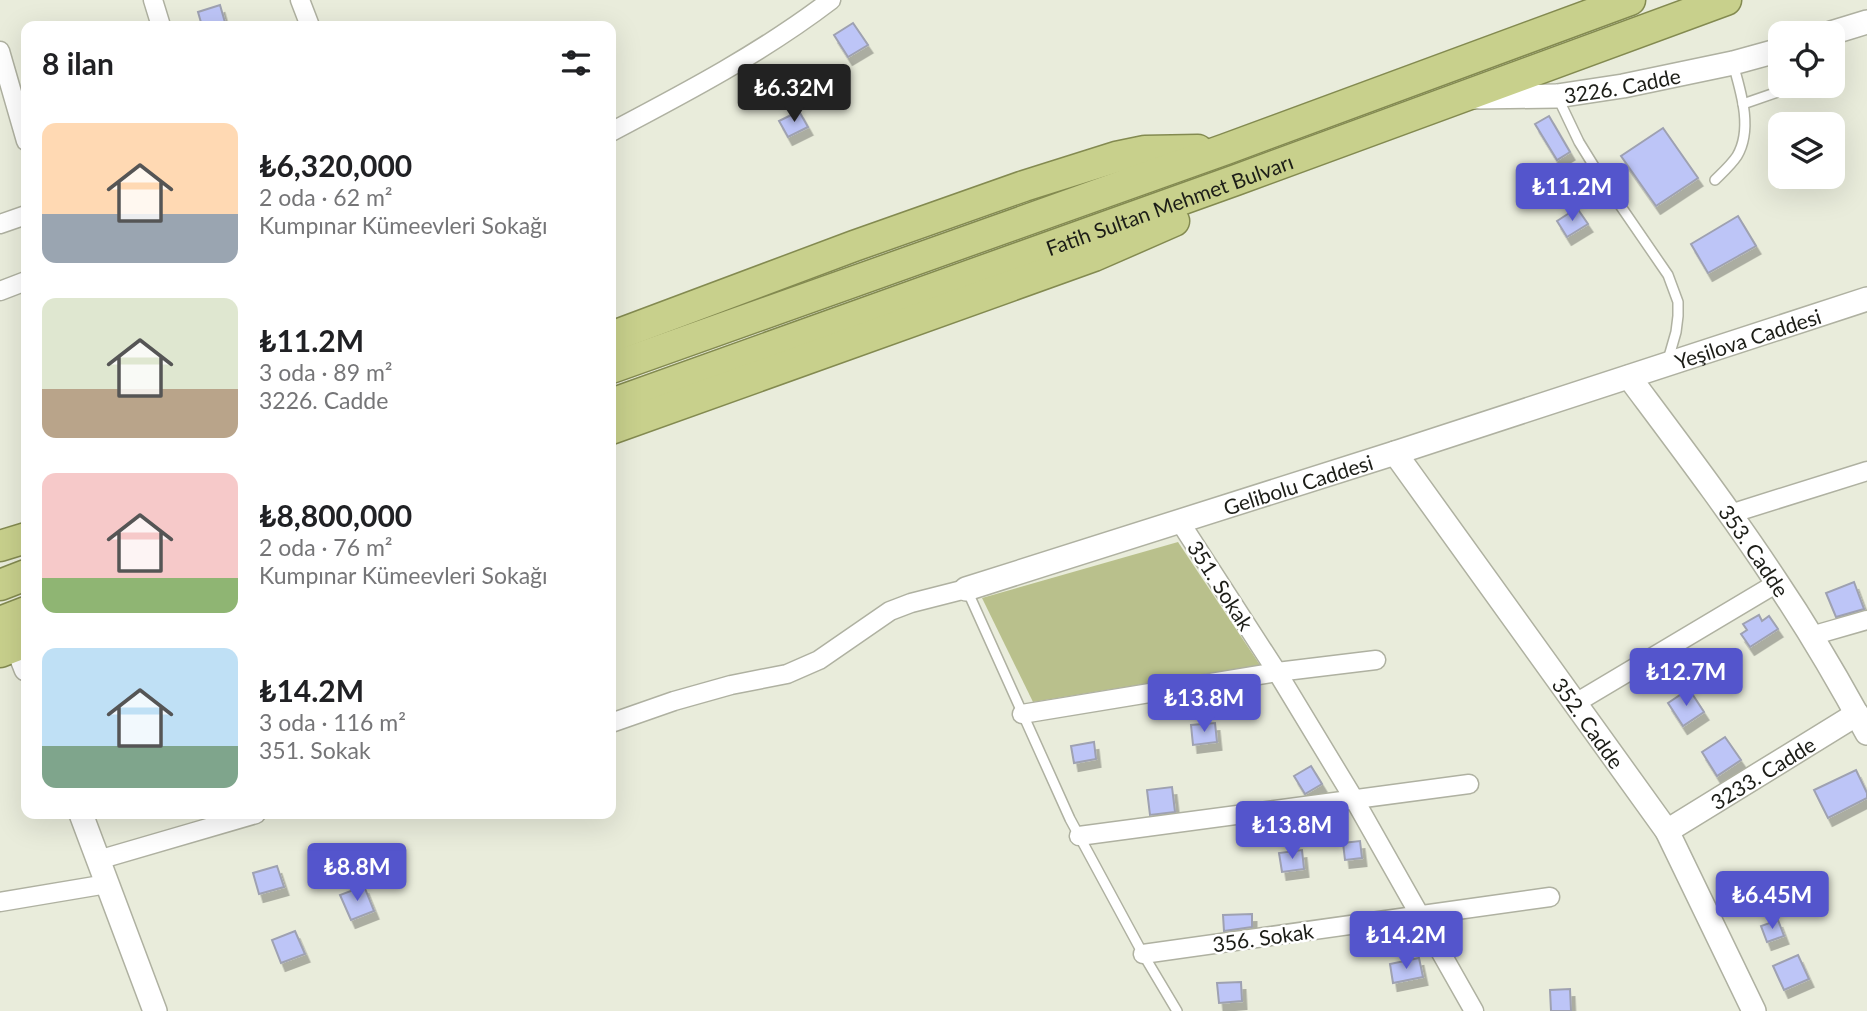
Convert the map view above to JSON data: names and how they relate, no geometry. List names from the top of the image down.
{
  "streets": {
    "highway": ["Fatih Sultan Mehmet Bulvarı"],
    "street": [
      "3226. Cadde",
      "Yeşilova Caddesi",
      "Gelibolu Caddesi",
      "353. Cadde",
      "351. Sokak",
      "352. Cadde",
      "3233. Cadde",
      "356. Sokak"
    ]
  },
  "crossings": [
    ["3226. Cadde", "Fatih Sultan Mehmet Bulvarı"],
    ["Yeşilova Caddesi", "Gelibolu Caddesi"],
    ["Yeşilova Caddesi", "353. Cadde"],
    ["Gelibolu Caddesi", "353. Cadde"],
    ["Gelibolu Caddesi", "351. Sokak"],
    ["Gelibolu Caddesi", "352. Cadde"],
    ["353. Cadde", "3233. Cadde"],
    ["351. Sokak", "356. Sokak"],
    ["352. Cadde", "3233. Cadde"]
  ],
  "page": {
    "heading": "8 ilan",
    "price": [
      "₺6.32M",
      "₺11.2M",
      "₺12.7M",
      "₺13.8M",
      "₺13.8M",
      "₺8.8M",
      "₺6.45M",
      "₺14.2M"
    ],
    "list": [
      {
        "name": "₺6,320,000",
        "note": "2 oda · 62 m² · Kumpınar Kümeevleri Sokağı"
      },
      {
        "name": "₺11.2M",
        "note": "3 oda · 89 m² · 3226. Cadde"
      },
      {
        "name": "₺8,800,000",
        "note": "2 oda · 76 m² · Kumpınar Kümeevleri Sokağı"
      },
      {
        "name": "₺14.2M",
        "note": "3 oda · 116 m² · 351. Sokak"
      }
    ]
  }
}
